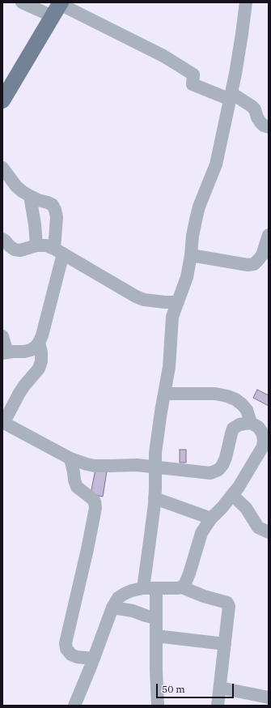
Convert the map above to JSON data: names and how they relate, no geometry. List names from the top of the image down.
{
  "scale_bar": "50 m"
}
